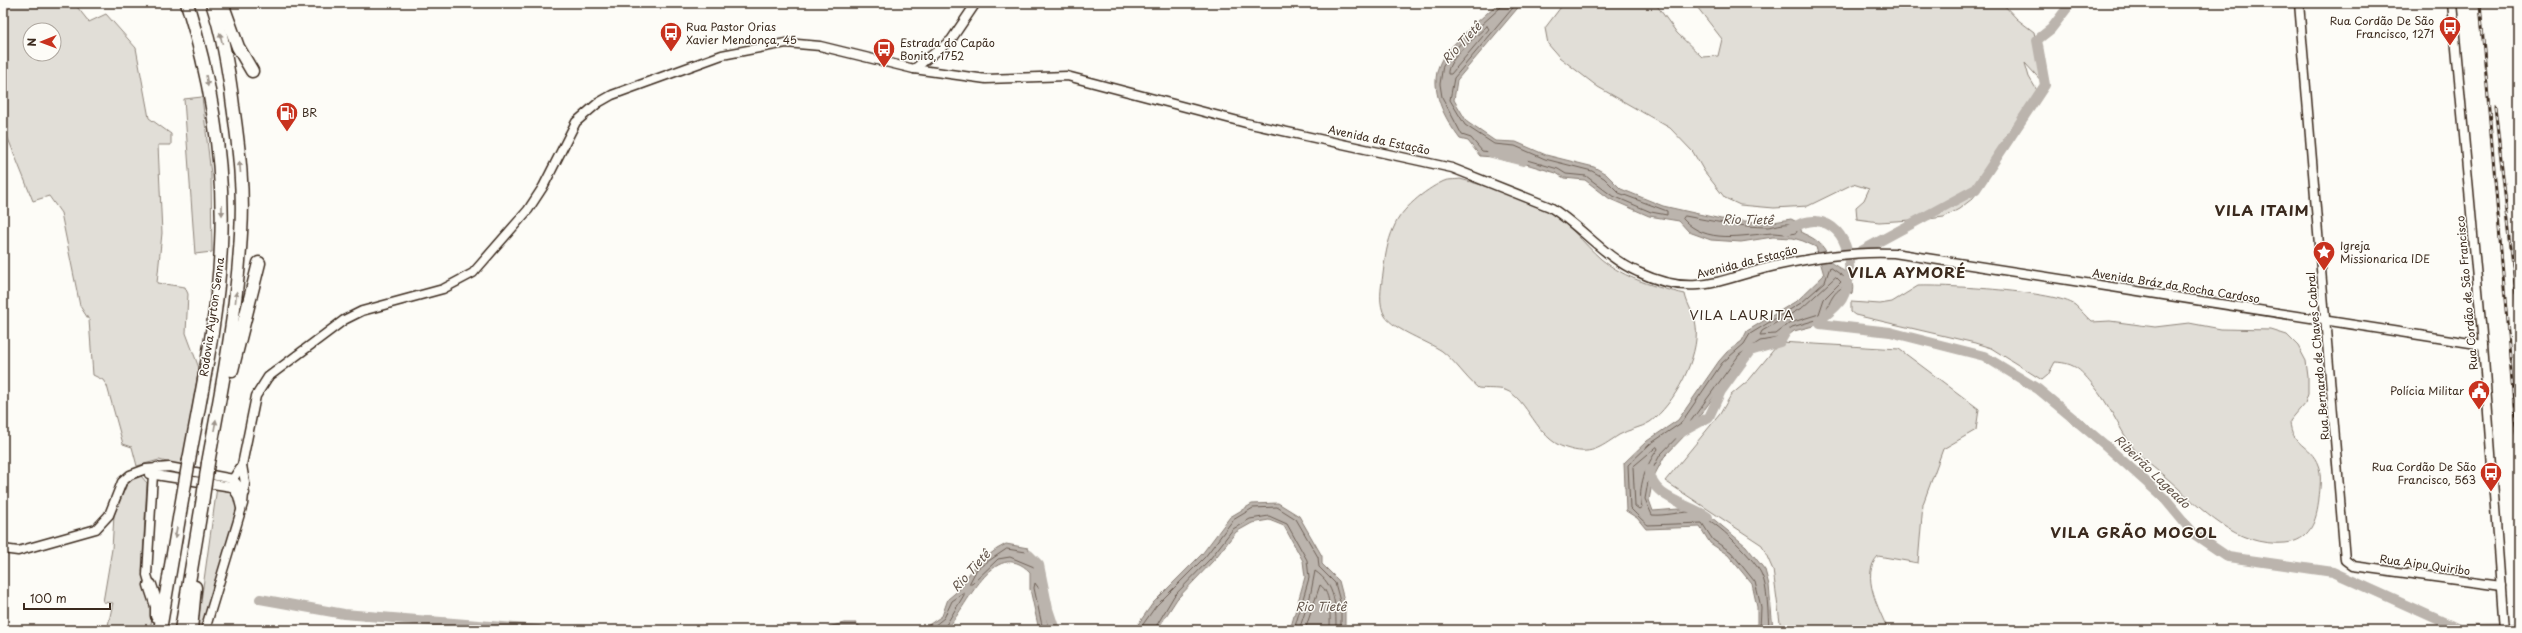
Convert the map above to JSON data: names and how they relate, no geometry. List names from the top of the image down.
{
  "streets": {
    "highway": ["Rodovia Ayrton Senna"],
    "street": [
      "Avenida da Estação",
      "Avenida Bráz da Rocha Cardoso",
      "Rua Cordão de São Francisco",
      "Rua Bernardo de Chaves Cabral",
      "Rua Aipu Quiribo"
    ]
  },
  "crossings": [
    ["Avenida da Estação", "Avenida Bráz da Rocha Cardoso"],
    ["Avenida Bráz da Rocha Cardoso", "Rua Cordão de São Francisco"],
    ["Avenida Bráz da Rocha Cardoso", "Rua Bernardo de Chaves Cabral"],
    ["Rua Cordão de São Francisco", "Rua Aipu Quiribo"],
    ["Rua Bernardo de Chaves Cabral", "Rua Aipu Quiribo"]
  ],
  "districts": [
    "VILA ITAIM",
    "VILA AYMORÉ",
    "VILA LAURITA",
    "VILA GRÃO MOGOL"
  ],
  "water": ["Rio Tietê", "Ribeirão Lageado"],
  "places": {
    "bus stop": [
      "Rua Cordão De São Francisco, 1271",
      "Rua Pastor Orias Xavier Mendonça, 45",
      "Estrada do Capão Bonito, 1752",
      "Rua Cordão De São Francisco, 563"
    ],
    "fuel station": ["BR"],
    "place": ["Igreja Missionarica IDE"],
    "public building": ["Polícia Militar"]
  },
  "scale_bar": "100 m",
  "north": "left"
}
